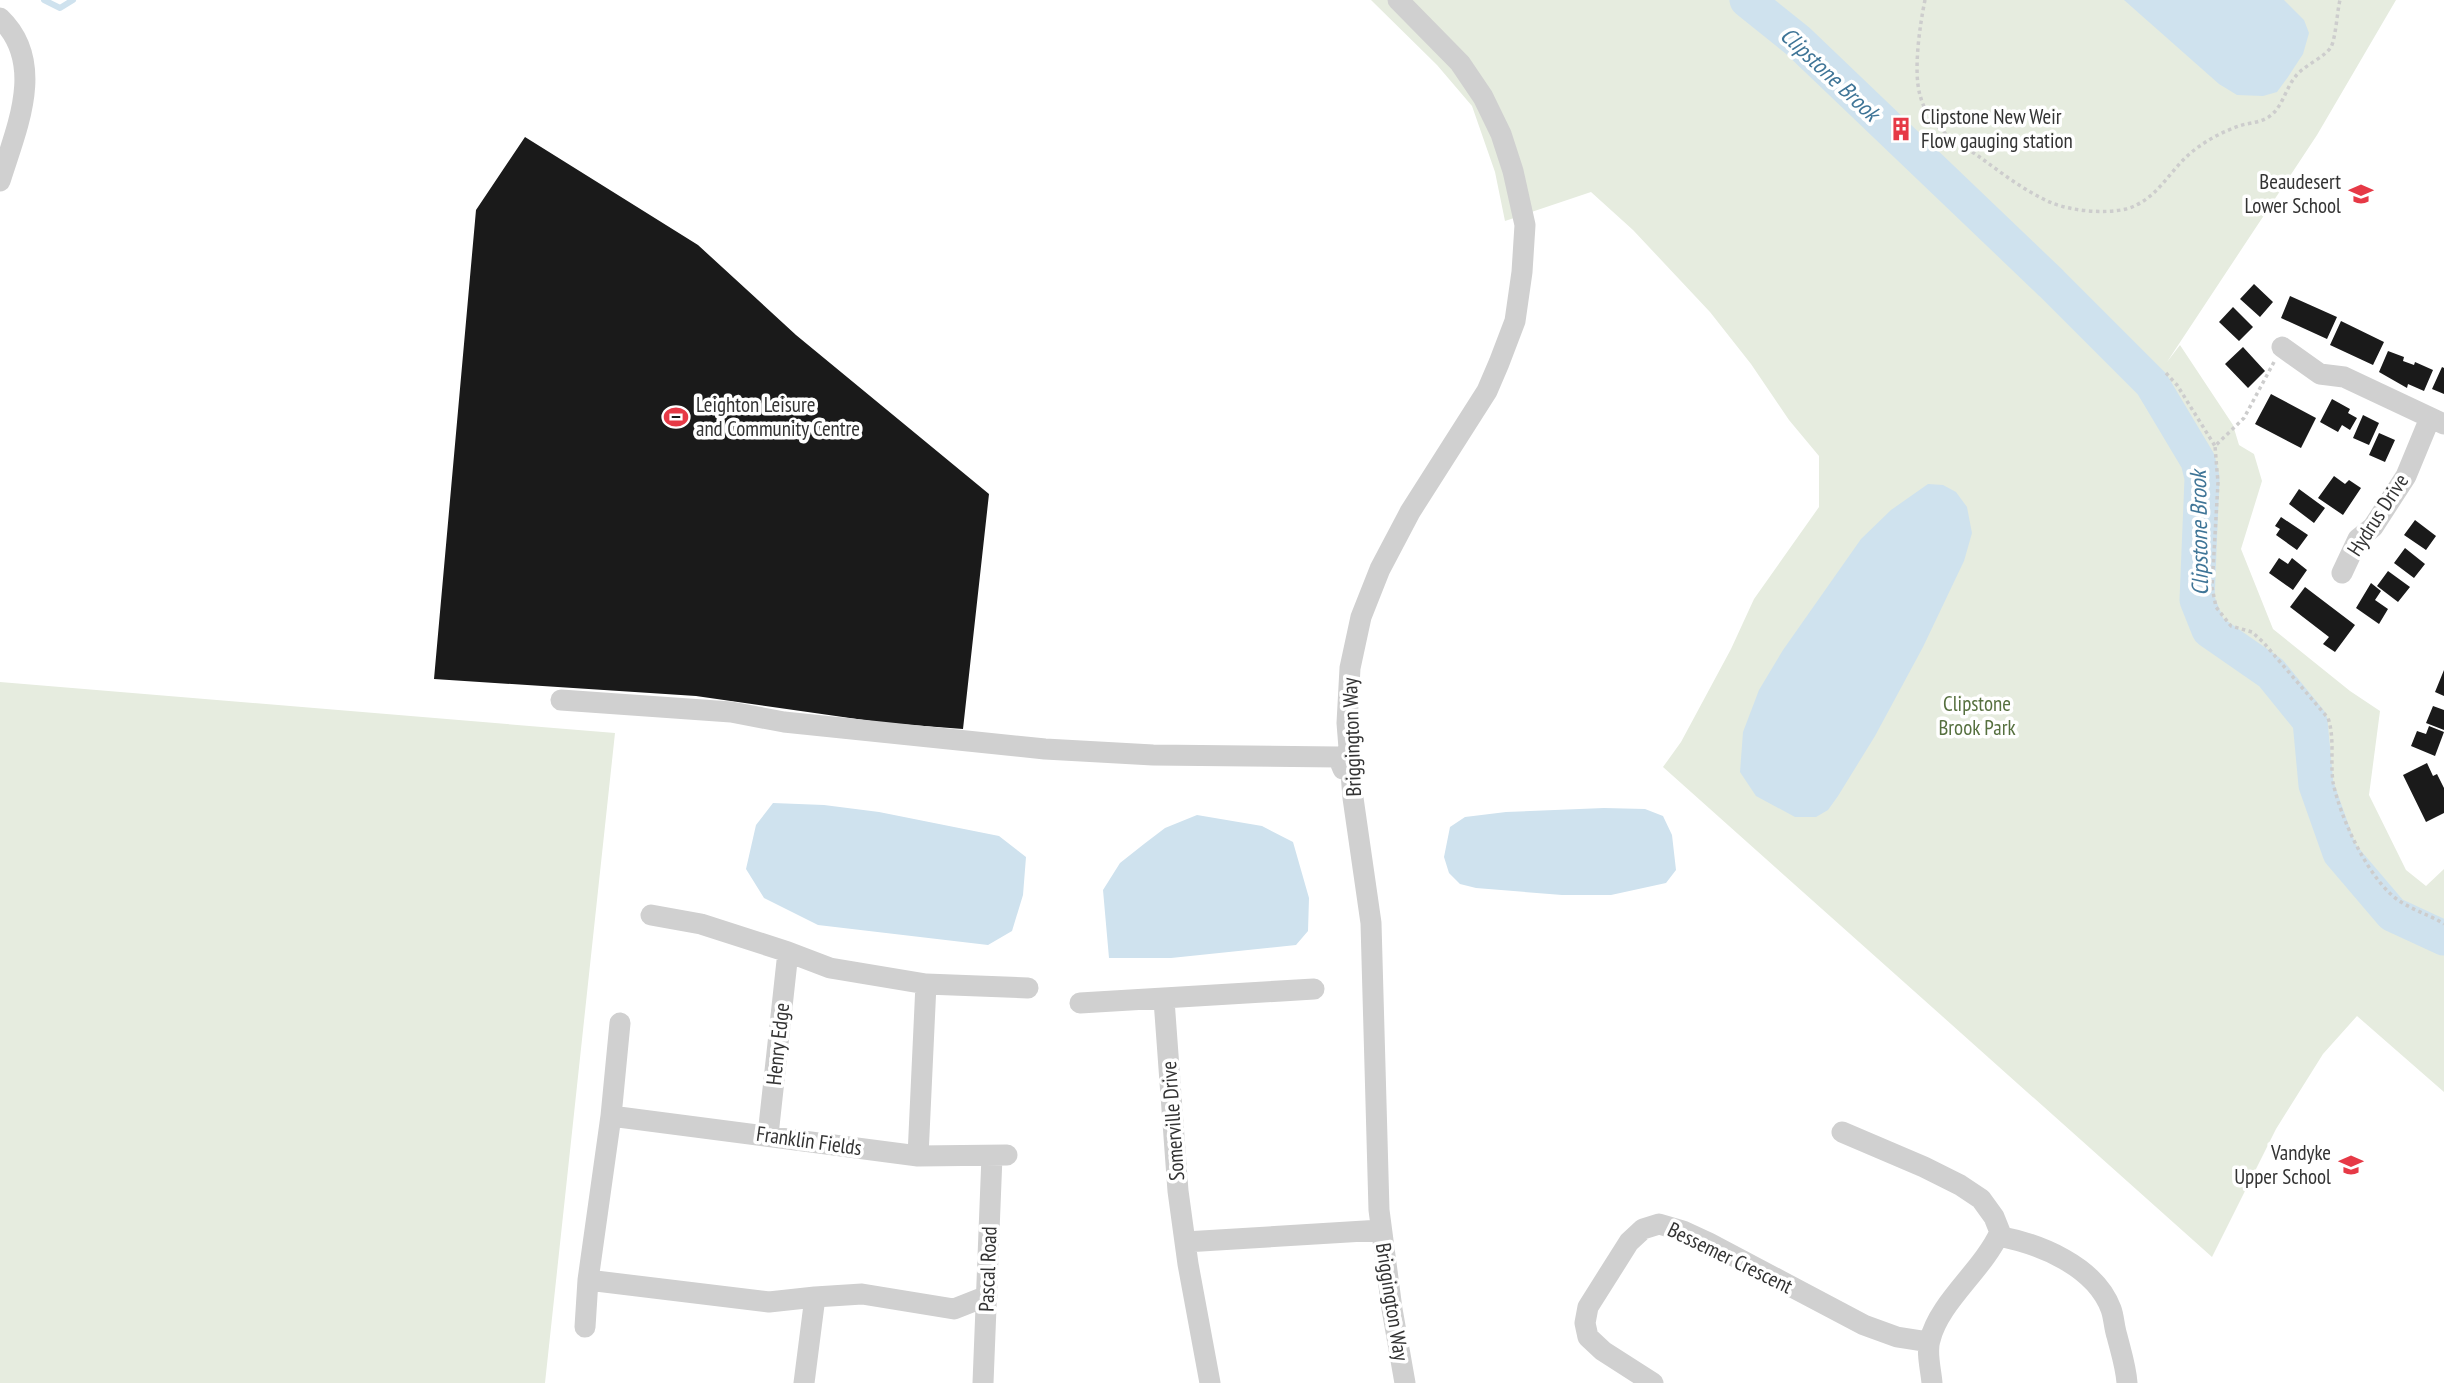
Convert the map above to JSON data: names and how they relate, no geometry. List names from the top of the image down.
{
  "streets": {
    "street": [
      "Hydrus Drive",
      "Briggington Way",
      "Henry Edge",
      "Somerville Drive",
      "Franklin Fields",
      "Bessemer Crescent",
      "Pascal Road"
    ]
  },
  "crossings": [
    ["Henry Edge", "Franklin Fields"],
    ["Franklin Fields", "Pascal Road"]
  ],
  "water": ["Clipstone Brook"],
  "parks": ["Clipstone Brook Park"],
  "places": {
    "building": ["Clipstone New Weir Flow gauging station"],
    "school or university": ["Beaudesert Lower School", "Vandyke Upper School"],
    "sports": ["Leighton Leisure and Community Centre"]
  }
}
